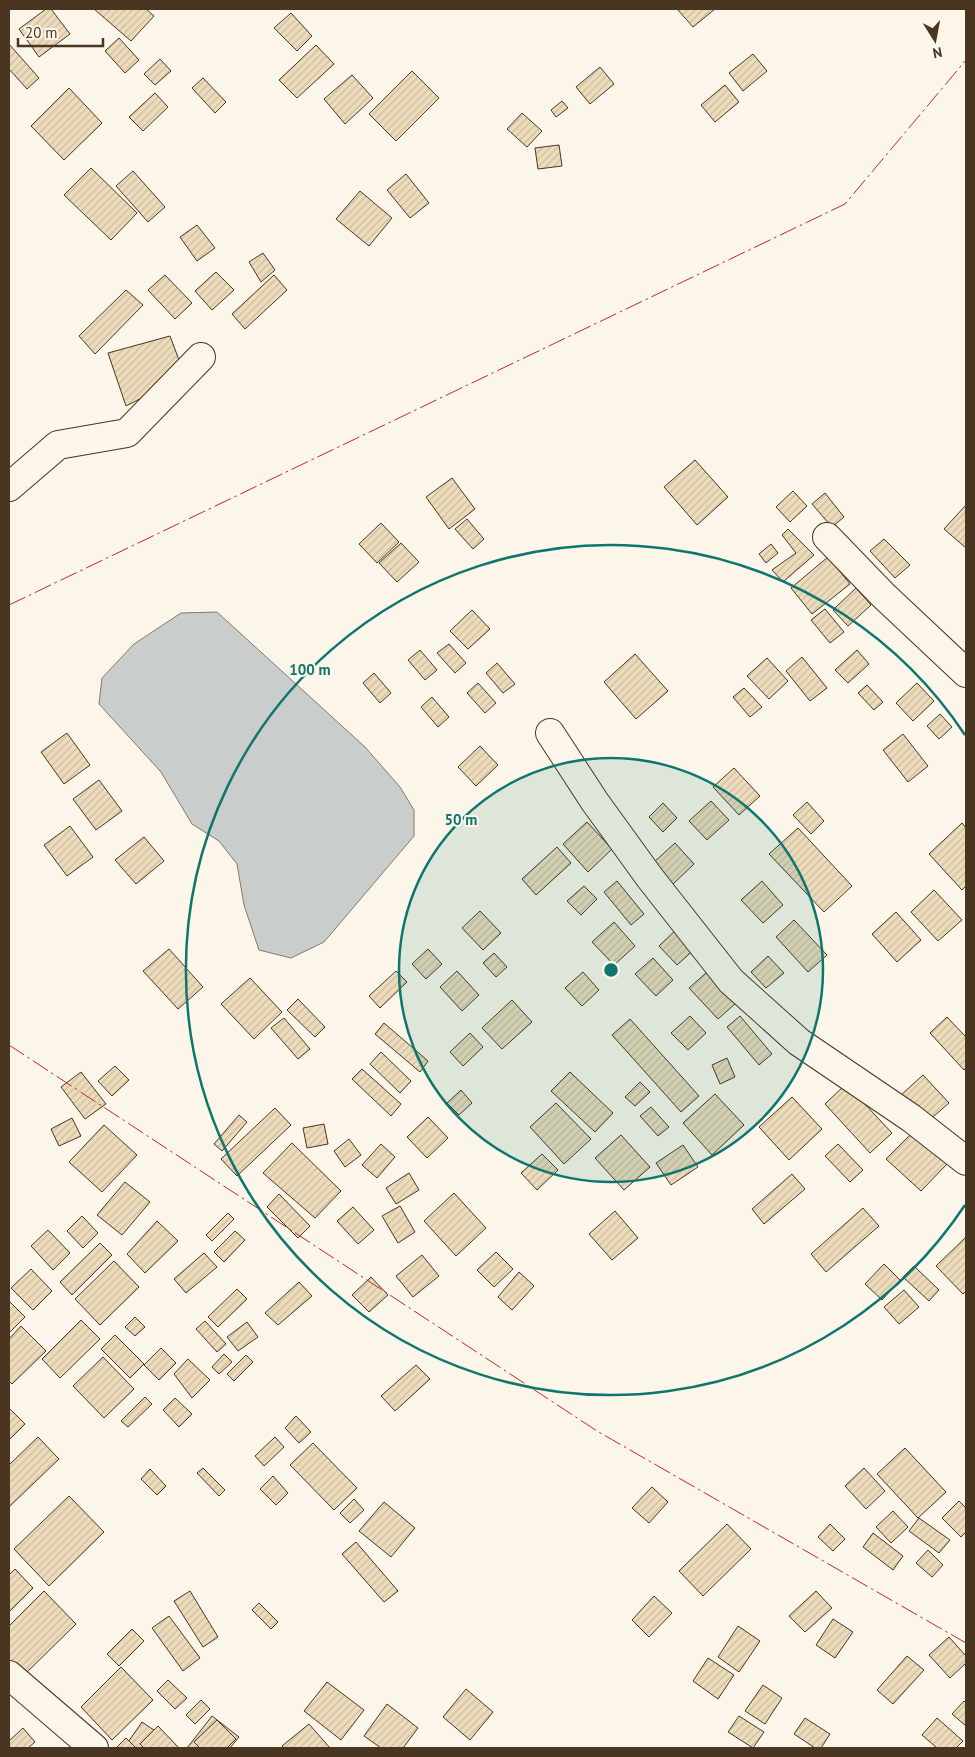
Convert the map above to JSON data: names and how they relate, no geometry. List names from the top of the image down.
{
  "scale_bar": "20 m",
  "north": "bottom",
  "rings": ["100 m", "50 m"]
}
